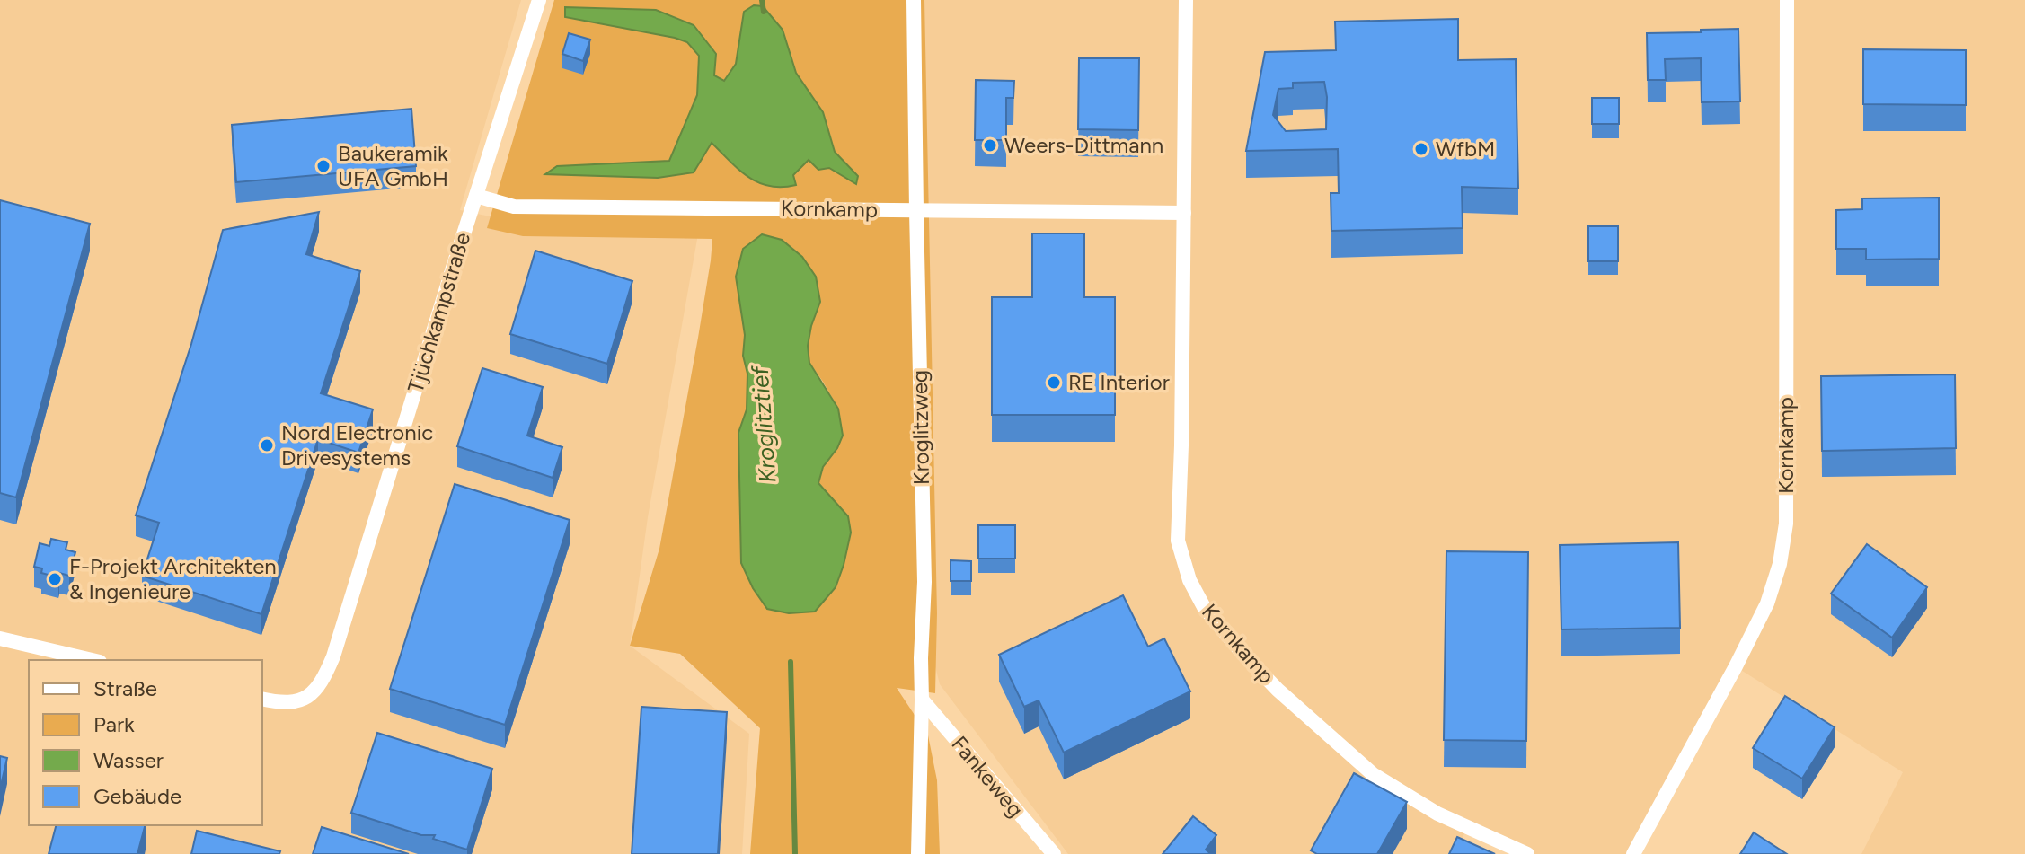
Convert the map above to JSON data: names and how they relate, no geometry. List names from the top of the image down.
{
  "streets": {
    "street": [
      "Kornkamp",
      "Tjüchkampstraße",
      "Kroglitzweg",
      "Fankeweg"
    ]
  },
  "crossings": [
    ["Kornkamp", "Tjüchkampstraße"],
    ["Kornkamp", "Kroglitzweg"],
    ["Kroglitzweg", "Fankeweg"]
  ],
  "water": ["Kroglitztief"],
  "places": [
    "Weers-Dittmann",
    "WfbM",
    "Baukeramik UFA GmbH",
    "RE Interior",
    "Nord Electronic Drivesystems",
    "F-Projekt Architekten & Ingenieure"
  ],
  "legend": [
    "Straße",
    "Park",
    "Wasser",
    "Gebäude"
  ]
}
